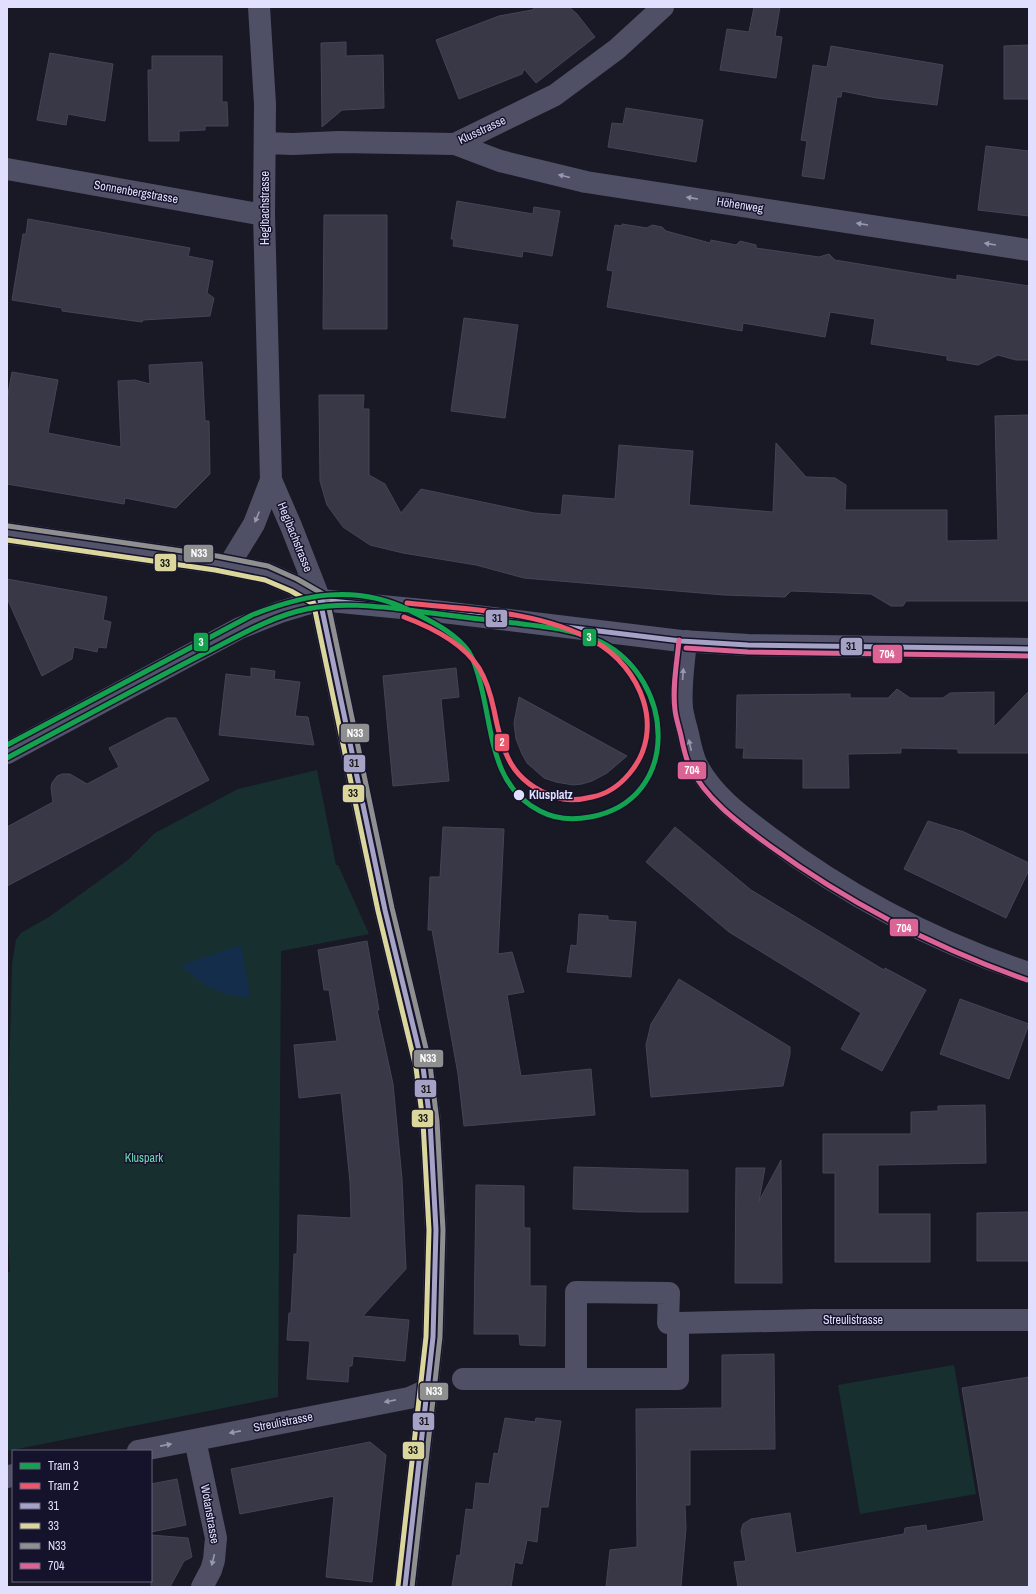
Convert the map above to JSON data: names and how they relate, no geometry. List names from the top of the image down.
{
  "streets": {
    "main road": ["Hegibachstrasse"],
    "street": [
      "Klusstrasse",
      "Sonnenbergstrasse",
      "Höhenweg",
      "Streulistrasse",
      "Wotanstrasse"
    ]
  },
  "crossings": [
    ["Klusstrasse", "Höhenweg"],
    ["Klusstrasse", "Hegibachstrasse"],
    ["Sonnenbergstrasse", "Hegibachstrasse"],
    ["Hegibachstrasse", "Streulistrasse"],
    ["Streulistrasse", "Wotanstrasse"]
  ],
  "one_way": ["Höhenweg", "Wotanstrasse"],
  "parks": ["Kluspark"],
  "places": ["Klusplatz"],
  "lines": [
    "transit line N33",
    "transit line 33",
    "tram line 3",
    "transit line 31",
    "tram line 2",
    "transit line 704"
  ],
  "legend": [
    "Tram 3",
    "Tram 2",
    "31",
    "33",
    "N33",
    "704"
  ]
}
